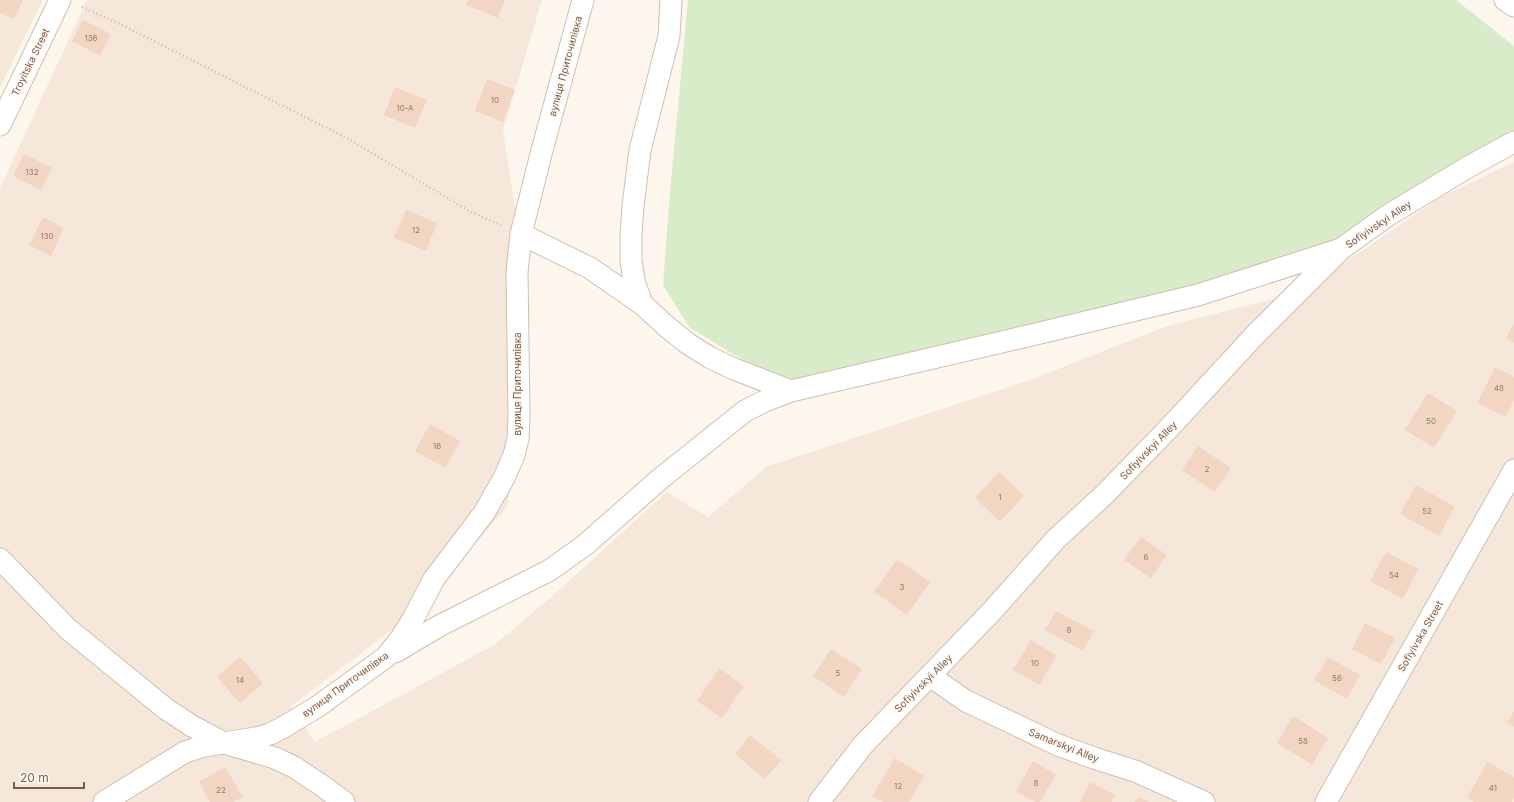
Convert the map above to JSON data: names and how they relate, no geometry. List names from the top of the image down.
{
  "streets": {
    "street": [
      "Troyitska Street",
      "вулиця Приточилівка",
      "Sofiyivskyi Alley",
      "Sofiyivska Street",
      "Samarskyi Alley"
    ]
  },
  "crossings": [
    ["Sofiyivskyi Alley", "Samarskyi Alley"]
  ],
  "house_numbers": [
    "136",
    "10",
    "10-А",
    "132",
    "12",
    "130",
    "48",
    "50",
    "16",
    "2",
    "1",
    "52",
    "6",
    "54",
    "3",
    "8",
    "10",
    "5",
    "56",
    "14",
    "58",
    "8",
    "12",
    "41",
    "22"
  ],
  "scale_bar": "20 m"
}
